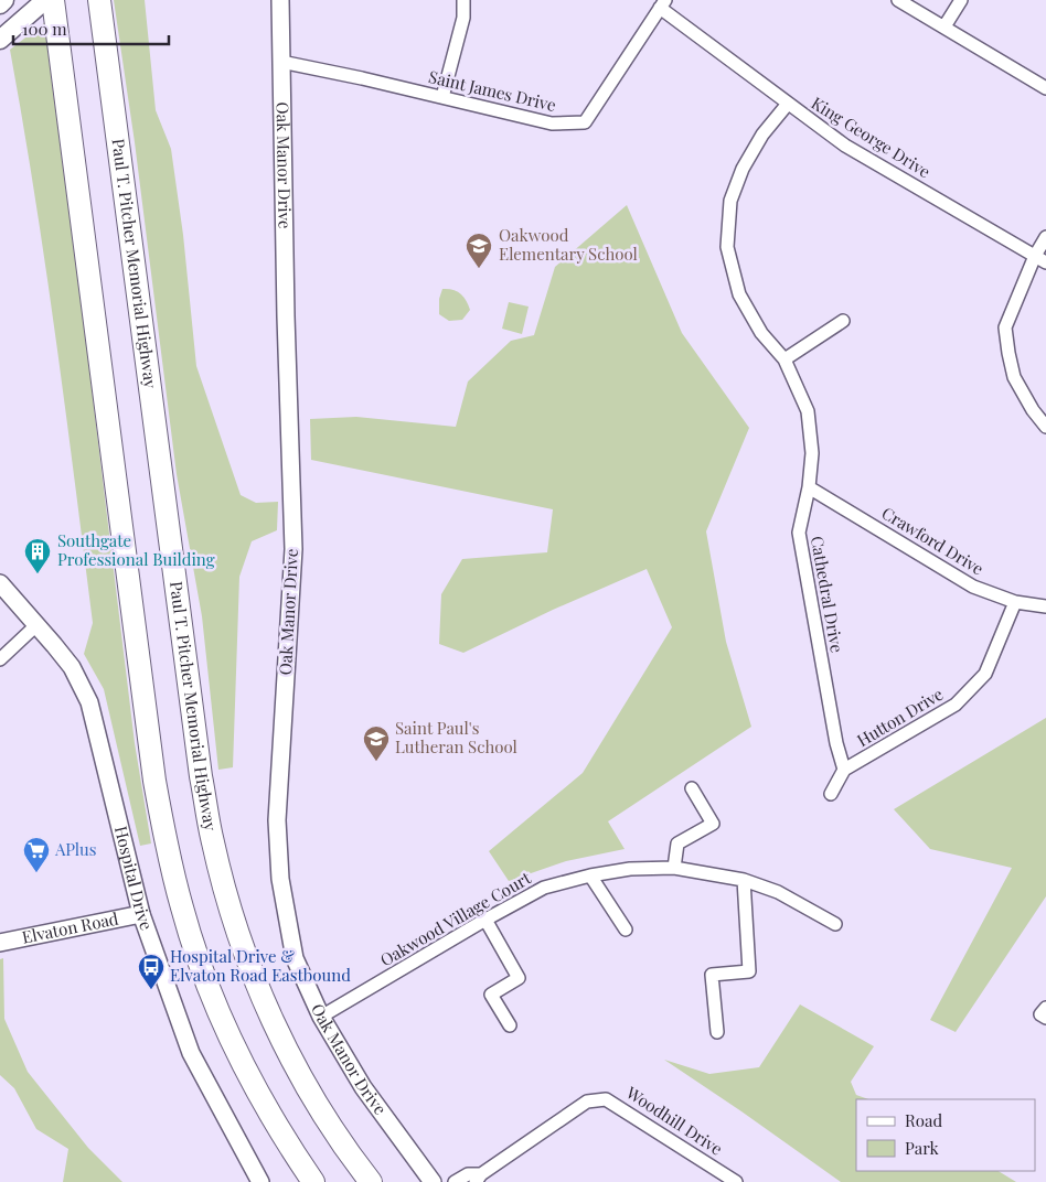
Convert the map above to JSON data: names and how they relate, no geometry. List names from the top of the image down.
{
  "streets": {
    "highway": ["Paul T. Pitcher Memorial Highway"],
    "street": [
      "Saint James Drive",
      "King George Drive",
      "Oak Manor Drive",
      "Crawford Drive",
      "Cathedral Drive",
      "Hutton Drive",
      "Hospital Drive",
      "Oakwood Village Court",
      "Elvaton Road",
      "Woodhill Drive"
    ]
  },
  "crossings": [
    ["Saint James Drive", "King George Drive"],
    ["Saint James Drive", "Oak Manor Drive"],
    ["King George Drive", "Cathedral Drive"],
    ["Oak Manor Drive", "Oakwood Village Court"],
    ["Crawford Drive", "Cathedral Drive"],
    ["Crawford Drive", "Hutton Drive"],
    ["Cathedral Drive", "Hutton Drive"],
    ["Hospital Drive", "Elvaton Road"]
  ],
  "places": {
    "school or university": ["Oakwood Elementary School", "Saint Paul's Lutheran School"],
    "building": ["Southgate Professional Building"],
    "supermarket": ["APlus"],
    "bus stop": ["Hospital Drive & Elvaton Road Eastbound"]
  },
  "legend": ["Road", "Park"],
  "scale_bar": "100 m"
}
